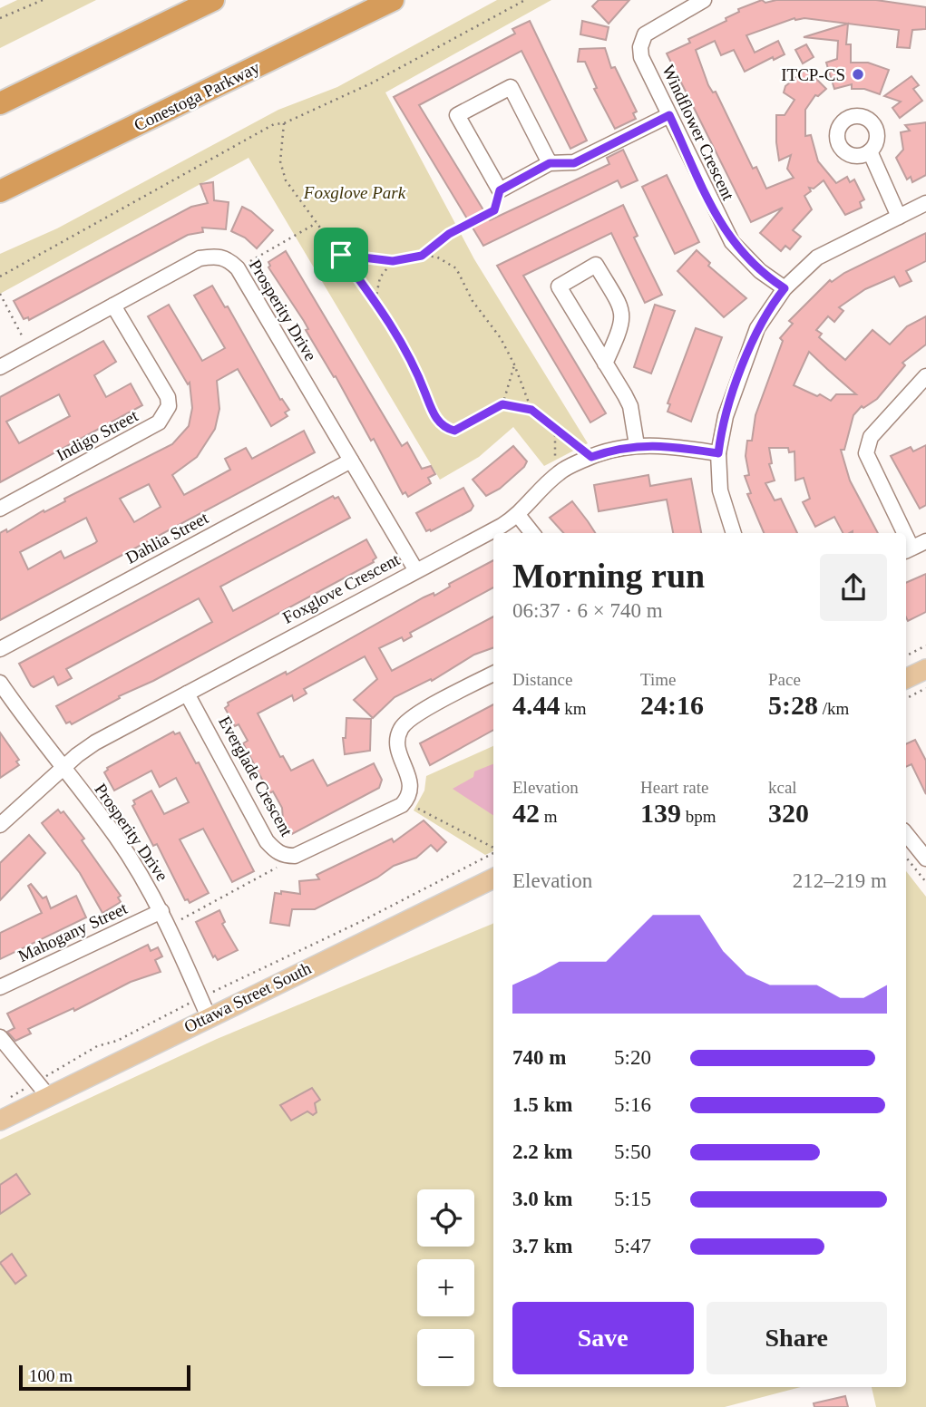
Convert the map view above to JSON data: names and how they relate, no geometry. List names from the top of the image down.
{
  "streets": {
    "highway": ["Conestoga Parkway"],
    "main road": ["Ottawa Street South"],
    "street": [
      "Windflower Crescent",
      "Prosperity Drive",
      "Indigo Street",
      "Dahlia Street",
      "Foxglove Crescent",
      "Everglade Crescent",
      "Mahogany Street"
    ]
  },
  "crossings": [
    ["Prosperity Drive", "Indigo Street"],
    ["Prosperity Drive", "Dahlia Street"],
    ["Prosperity Drive", "Foxglove Crescent"],
    ["Prosperity Drive", "Mahogany Street"],
    ["Prosperity Drive", "Ottawa Street South"],
    ["Foxglove Crescent", "Everglade Crescent"]
  ],
  "parks": ["Foxglove Park"],
  "places": ["ITCP-CS"],
  "scale_bar": "100 m",
  "page": {
    "heading": ["Morning run", "06:37 · 6 × 740 m"],
    "stats": [
      ["Distance", "4.44 km"],
      ["Time", "24:16"],
      ["Pace", "5:28 /km"],
      ["Elevation", "42 m"],
      ["Heart rate", "139 bpm"],
      ["kcal", "320"]
    ],
    "chart": ["Elevation", "212–219 m"],
    "list": [
      {
        "name": "740 m",
        "note": "5:20"
      },
      {
        "name": "1.5 km",
        "note": "5:16"
      },
      {
        "name": "2.2 km",
        "note": "5:50"
      },
      {
        "name": "3.0 km",
        "note": "5:15"
      },
      {
        "name": "3.7 km",
        "note": "5:47"
      }
    ],
    "map_buttons": ["+", "−"],
    "buttons": ["Save", "Share"],
    "scale": "100 m"
  }
}
